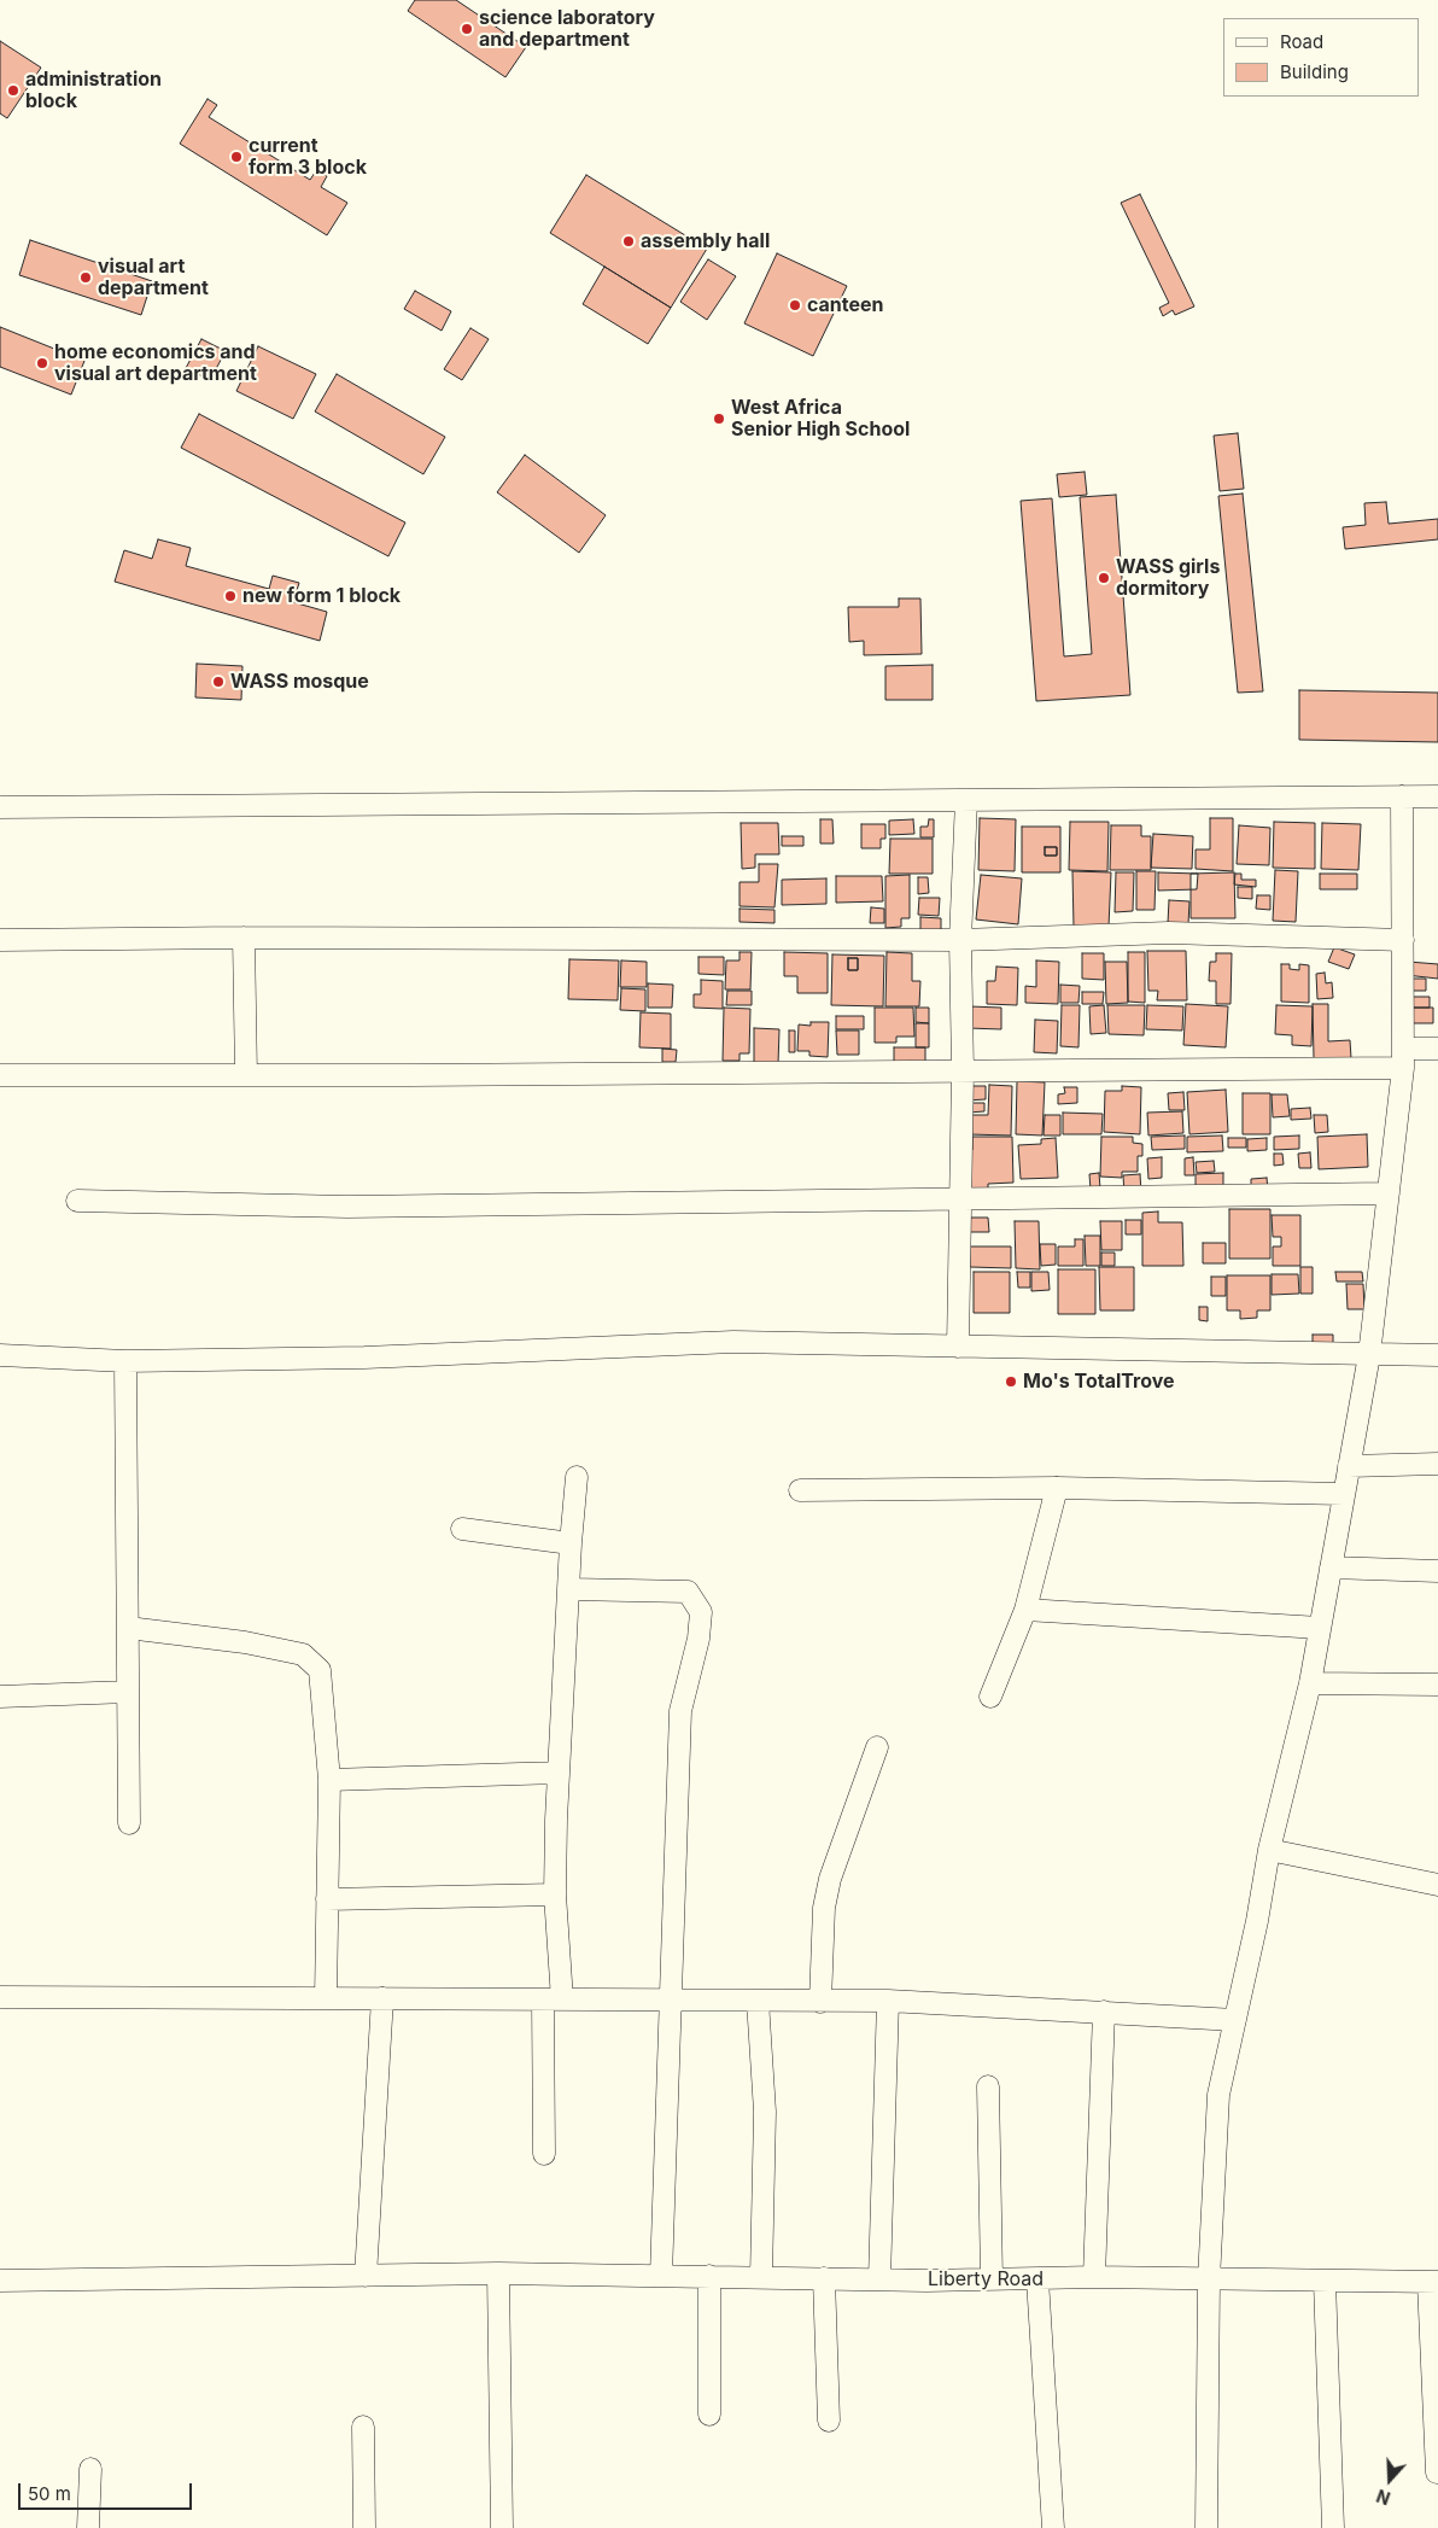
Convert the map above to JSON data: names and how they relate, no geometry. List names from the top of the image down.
{
  "streets": {
    "street": ["Liberty Road"]
  },
  "places": [
    "science laboratory and department",
    "administration block",
    "current form 3 block",
    "assembly hall",
    "visual art department",
    "canteen",
    "home economics and visual art department",
    "West Africa Senior High School",
    "WASS girls dormitory",
    "new form 1 block",
    "WASS mosque",
    "Mo's TotalTrove"
  ],
  "legend": ["Road", "Building"],
  "scale_bar": "50 m",
  "north": "bottom"
}
